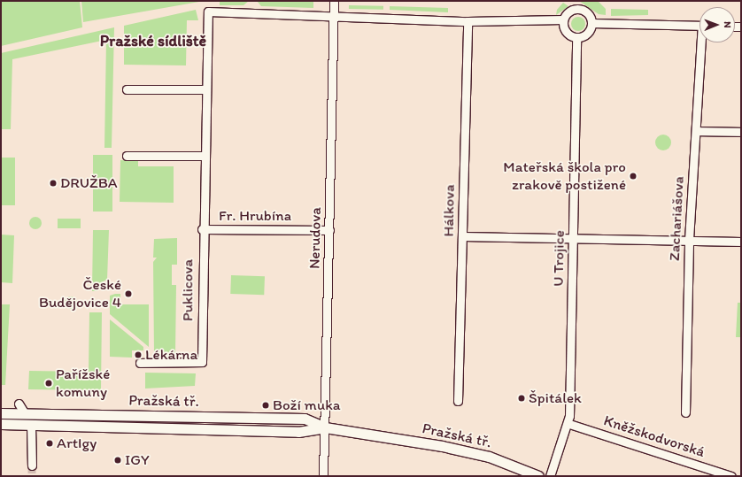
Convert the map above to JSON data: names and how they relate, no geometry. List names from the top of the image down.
{
  "streets": {
    "street": [
      "Hálkova",
      "Fr. Hrubína",
      "Zachariášova",
      "Nerudova",
      "U Trojice",
      "Puklicova",
      "Pražská tř.",
      "Kněžskodvorská"
    ]
  },
  "crossings": [
    ["Fr. Hrubína", "Nerudova"],
    ["Fr. Hrubína", "Puklicova"],
    ["Nerudova", "Puklicova"],
    ["Nerudova", "Pražská tř."],
    ["U Trojice", "Kněžskodvorská"]
  ],
  "districts": ["Pražské sídliště"],
  "places": [
    "Mateřská škola pro zrakově postižené",
    "DRUŽBA",
    "České Budějovice 4",
    "Lékárna",
    "Pařížské komuny",
    "Špitálek",
    "Boží muka",
    "ArtIgy",
    "IGY"
  ],
  "north": "right"
}
